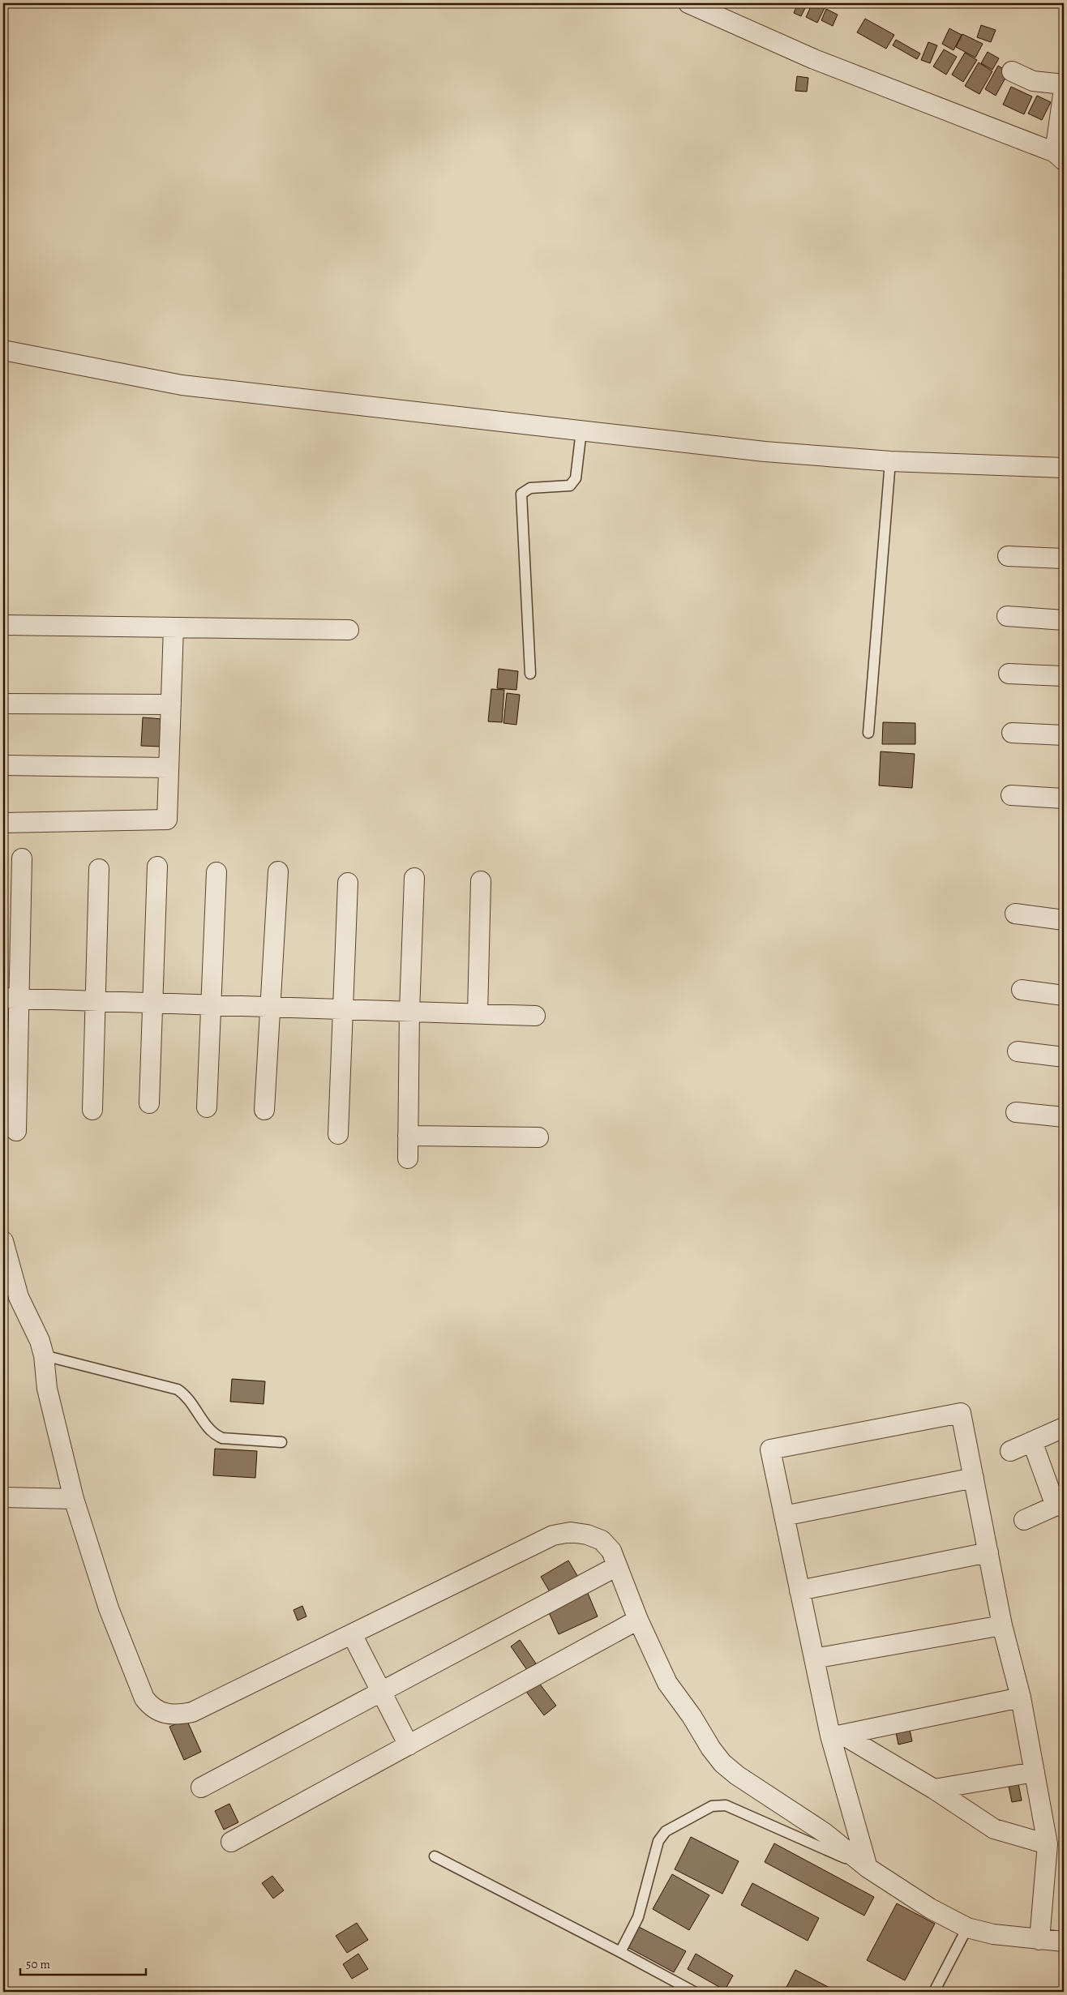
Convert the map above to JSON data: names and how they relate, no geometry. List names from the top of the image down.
{
  "scale_bar": "50 m"
}
